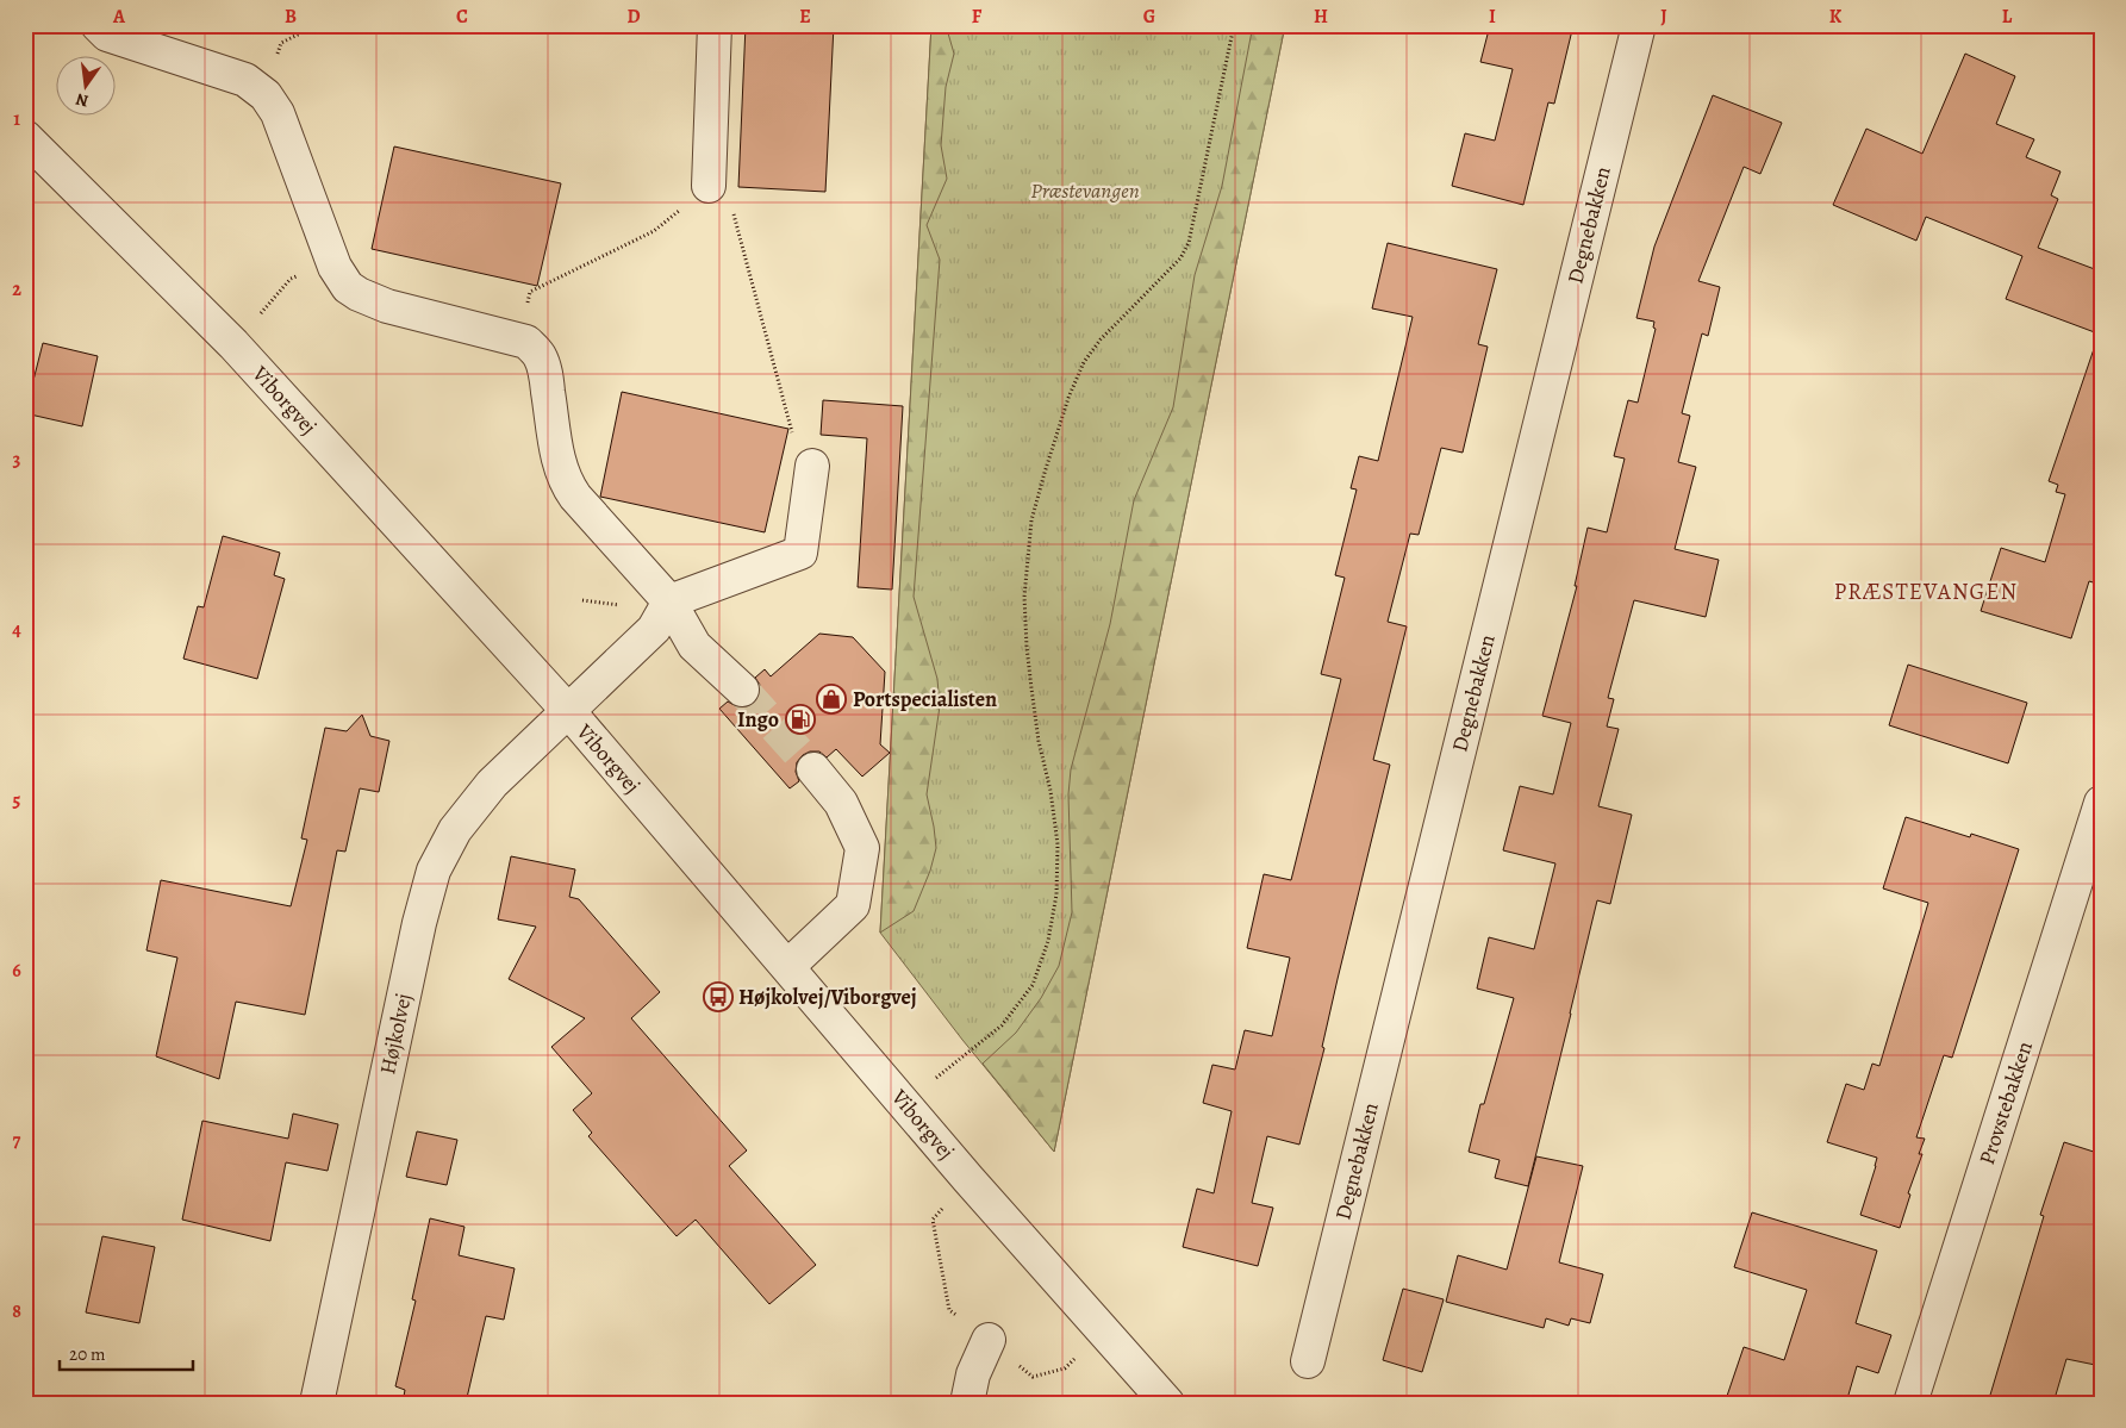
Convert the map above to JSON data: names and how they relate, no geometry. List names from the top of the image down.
{
  "streets": {
    "street": [
      "Degnebakken",
      "Viborgvej",
      "Højkolvej",
      "Provstebakken"
    ]
  },
  "crossings": [
    ["Viborgvej", "Højkolvej"]
  ],
  "districts": ["PRÆSTEVANGEN"],
  "parks": ["Præstevangen"],
  "places": {
    "shop": ["Portspecialisten"],
    "fuel station": ["Ingo"],
    "bus stop": ["Højkolvej/Viborgvej"]
  },
  "scale_bar": "20 m",
  "north": "bottom",
  "grid": {
    "columns": [
      "A",
      "B",
      "C",
      "D",
      "E",
      "F",
      "G",
      "H",
      "I",
      "J",
      "K",
      "L"
    ],
    "rows": [
      "1",
      "2",
      "3",
      "4",
      "5",
      "6",
      "7",
      "8"
    ]
  }
}
